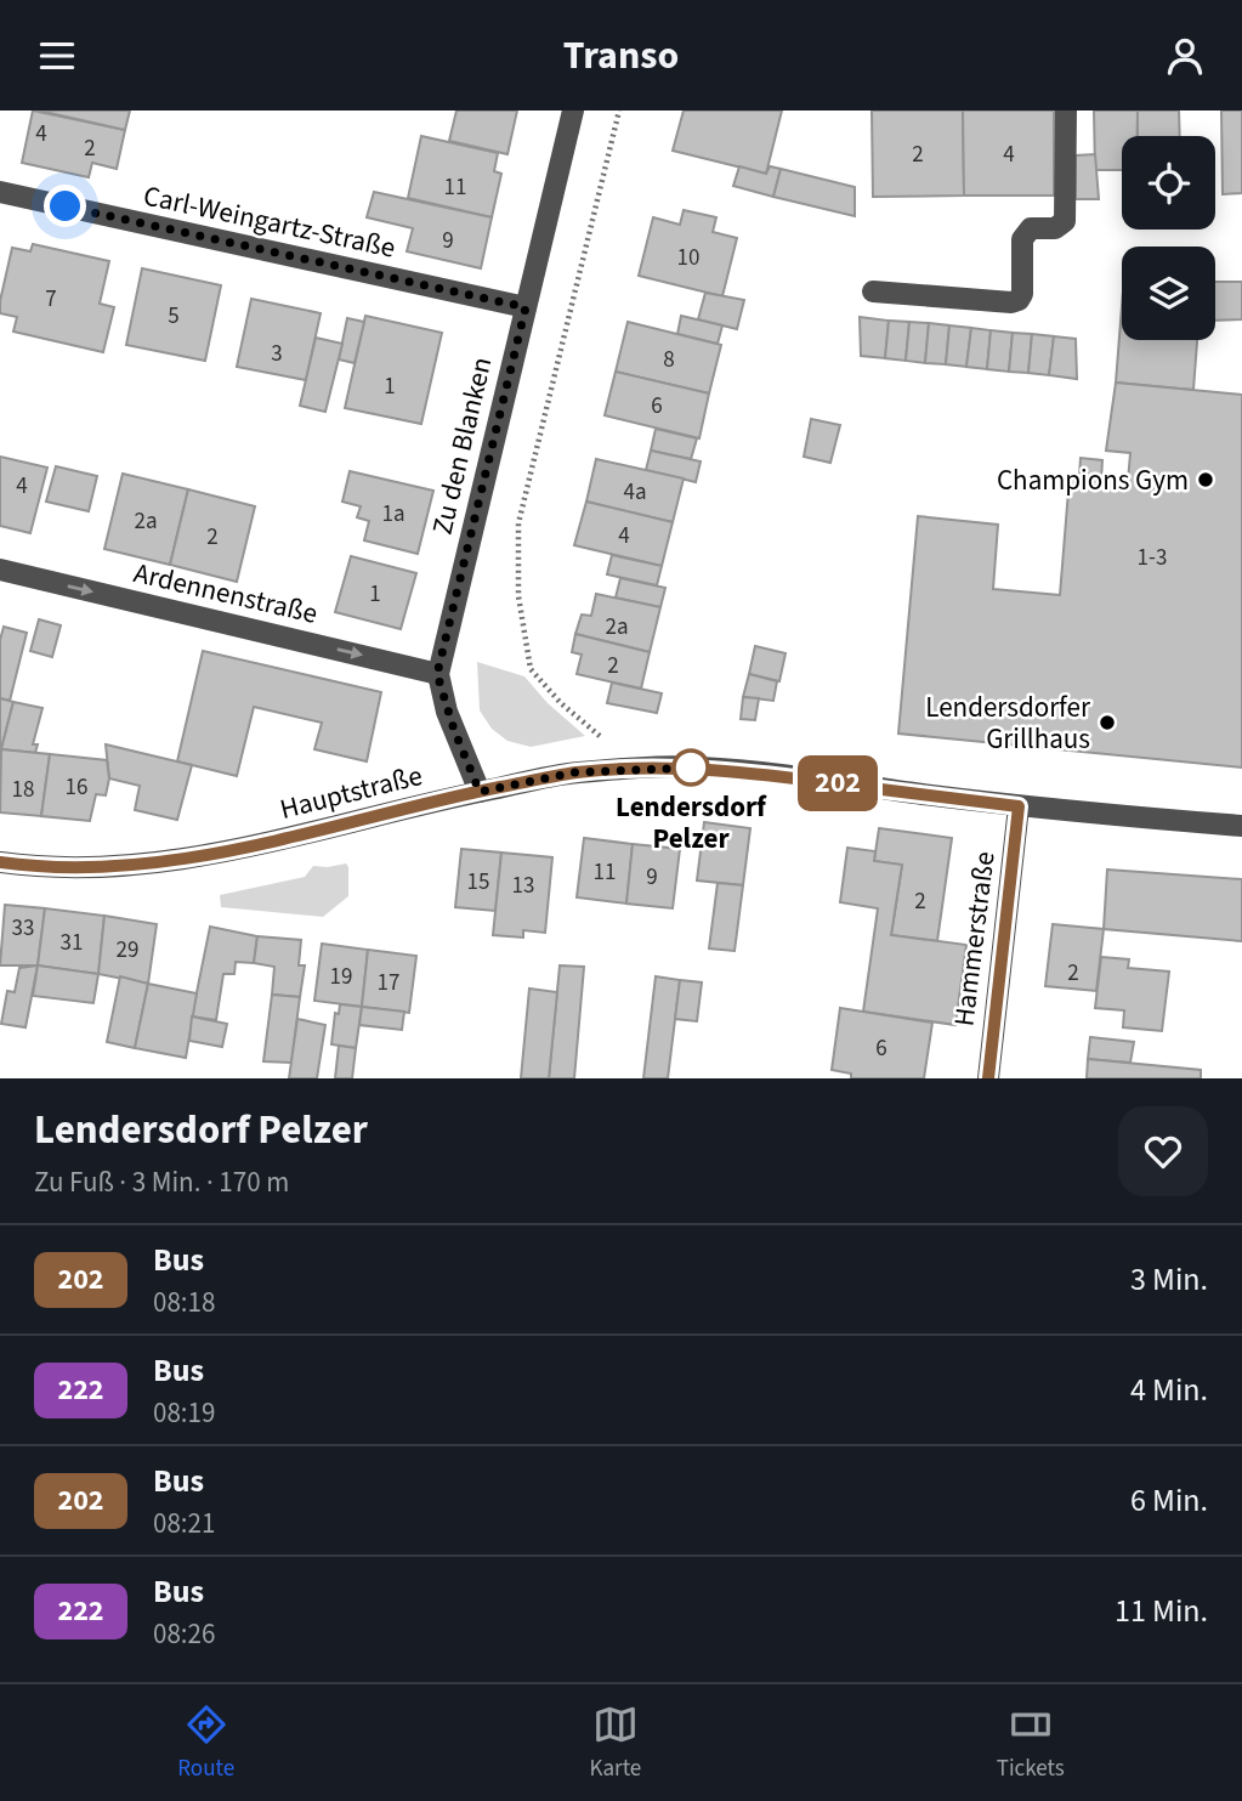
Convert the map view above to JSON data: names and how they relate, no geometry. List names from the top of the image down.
{
  "streets": {
    "street": [
      "Carl-Weingartz-Straße",
      "Zu den Blanken",
      "Ardennenstraße",
      "Hauptstraße",
      "Hammerstraße"
    ]
  },
  "crossings": [
    ["Carl-Weingartz-Straße", "Zu den Blanken"],
    ["Zu den Blanken", "Ardennenstraße"],
    ["Hauptstraße", "Hammerstraße"]
  ],
  "one_way": ["Ardennenstraße"],
  "places": ["Champions Gym", "Lendersdorfer Grillhaus", "Lendersdorf Pelzer"],
  "lines": ["bus line 202"],
  "house_numbers": [
    "4",
    "2",
    "2",
    "4",
    "11",
    "9",
    "10",
    "7",
    "5",
    "3",
    "8",
    "1",
    "6",
    "4",
    "4a",
    "1a",
    "2a",
    "4",
    "2",
    "1-3",
    "1",
    "2a",
    "2",
    "16",
    "18",
    "11",
    "9",
    "15",
    "13",
    "2",
    "33",
    "31",
    "29",
    "2",
    "19",
    "17",
    "6"
  ],
  "page": {
    "header": "Transo",
    "on_map": "202",
    "heading": ["Lendersdorf Pelzer", "Zu Fuß · 3 Min. · 170 m"],
    "list": [
      {
        "mark": "202",
        "name": "Bus",
        "note": "08:18",
        "value": "3 Min."
      },
      {
        "mark": "222",
        "name": "Bus",
        "note": "08:19",
        "value": "4 Min."
      },
      {
        "mark": "202",
        "name": "Bus",
        "note": "08:21",
        "value": "6 Min."
      },
      {
        "mark": "222",
        "name": "Bus",
        "note": "08:26",
        "value": "11 Min."
      }
    ],
    "tabs": ["Route", "Karte", "Tickets"]
  }
}
